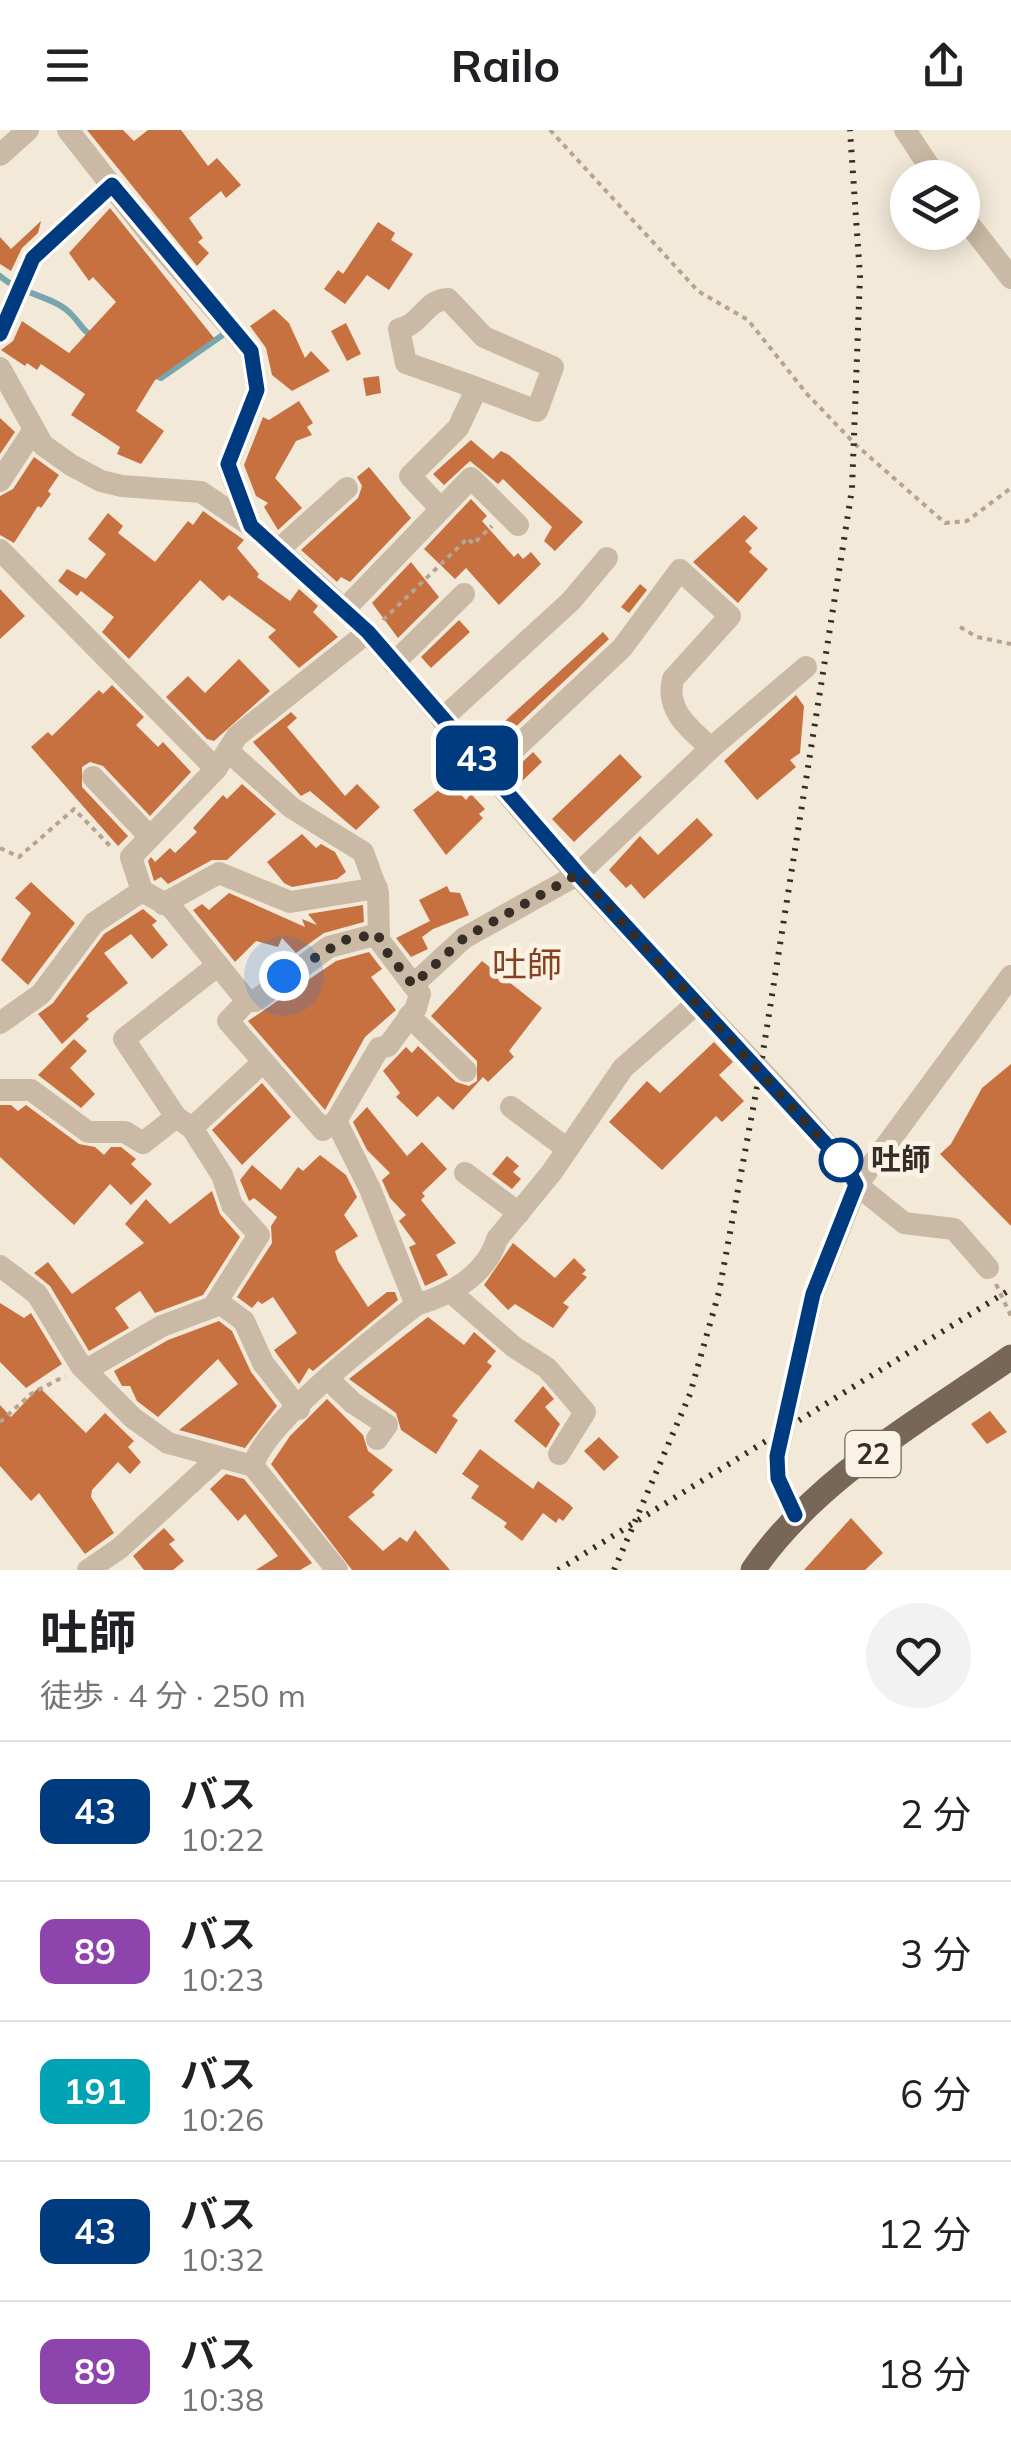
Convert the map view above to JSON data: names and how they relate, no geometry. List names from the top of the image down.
{
  "streets": {
    "main road": ["22"]
  },
  "districts": ["吐師"],
  "places": ["吐師"],
  "lines": ["bus line 43"],
  "page": {
    "header": "Railo",
    "on_map": "43",
    "heading": ["吐師", "徒歩 · 4 分 · 250 m"],
    "list": [
      {
        "mark": "43",
        "name": "バス",
        "note": "10:22",
        "value": "2 分"
      },
      {
        "mark": "89",
        "name": "バス",
        "note": "10:23",
        "value": "3 分"
      },
      {
        "mark": "191",
        "name": "バス",
        "note": "10:26",
        "value": "6 分"
      },
      {
        "mark": "43",
        "name": "バス",
        "note": "10:32",
        "value": "12 分"
      },
      {
        "mark": "89",
        "name": "バス",
        "note": "10:38",
        "value": "18 分"
      }
    ]
  }
}
